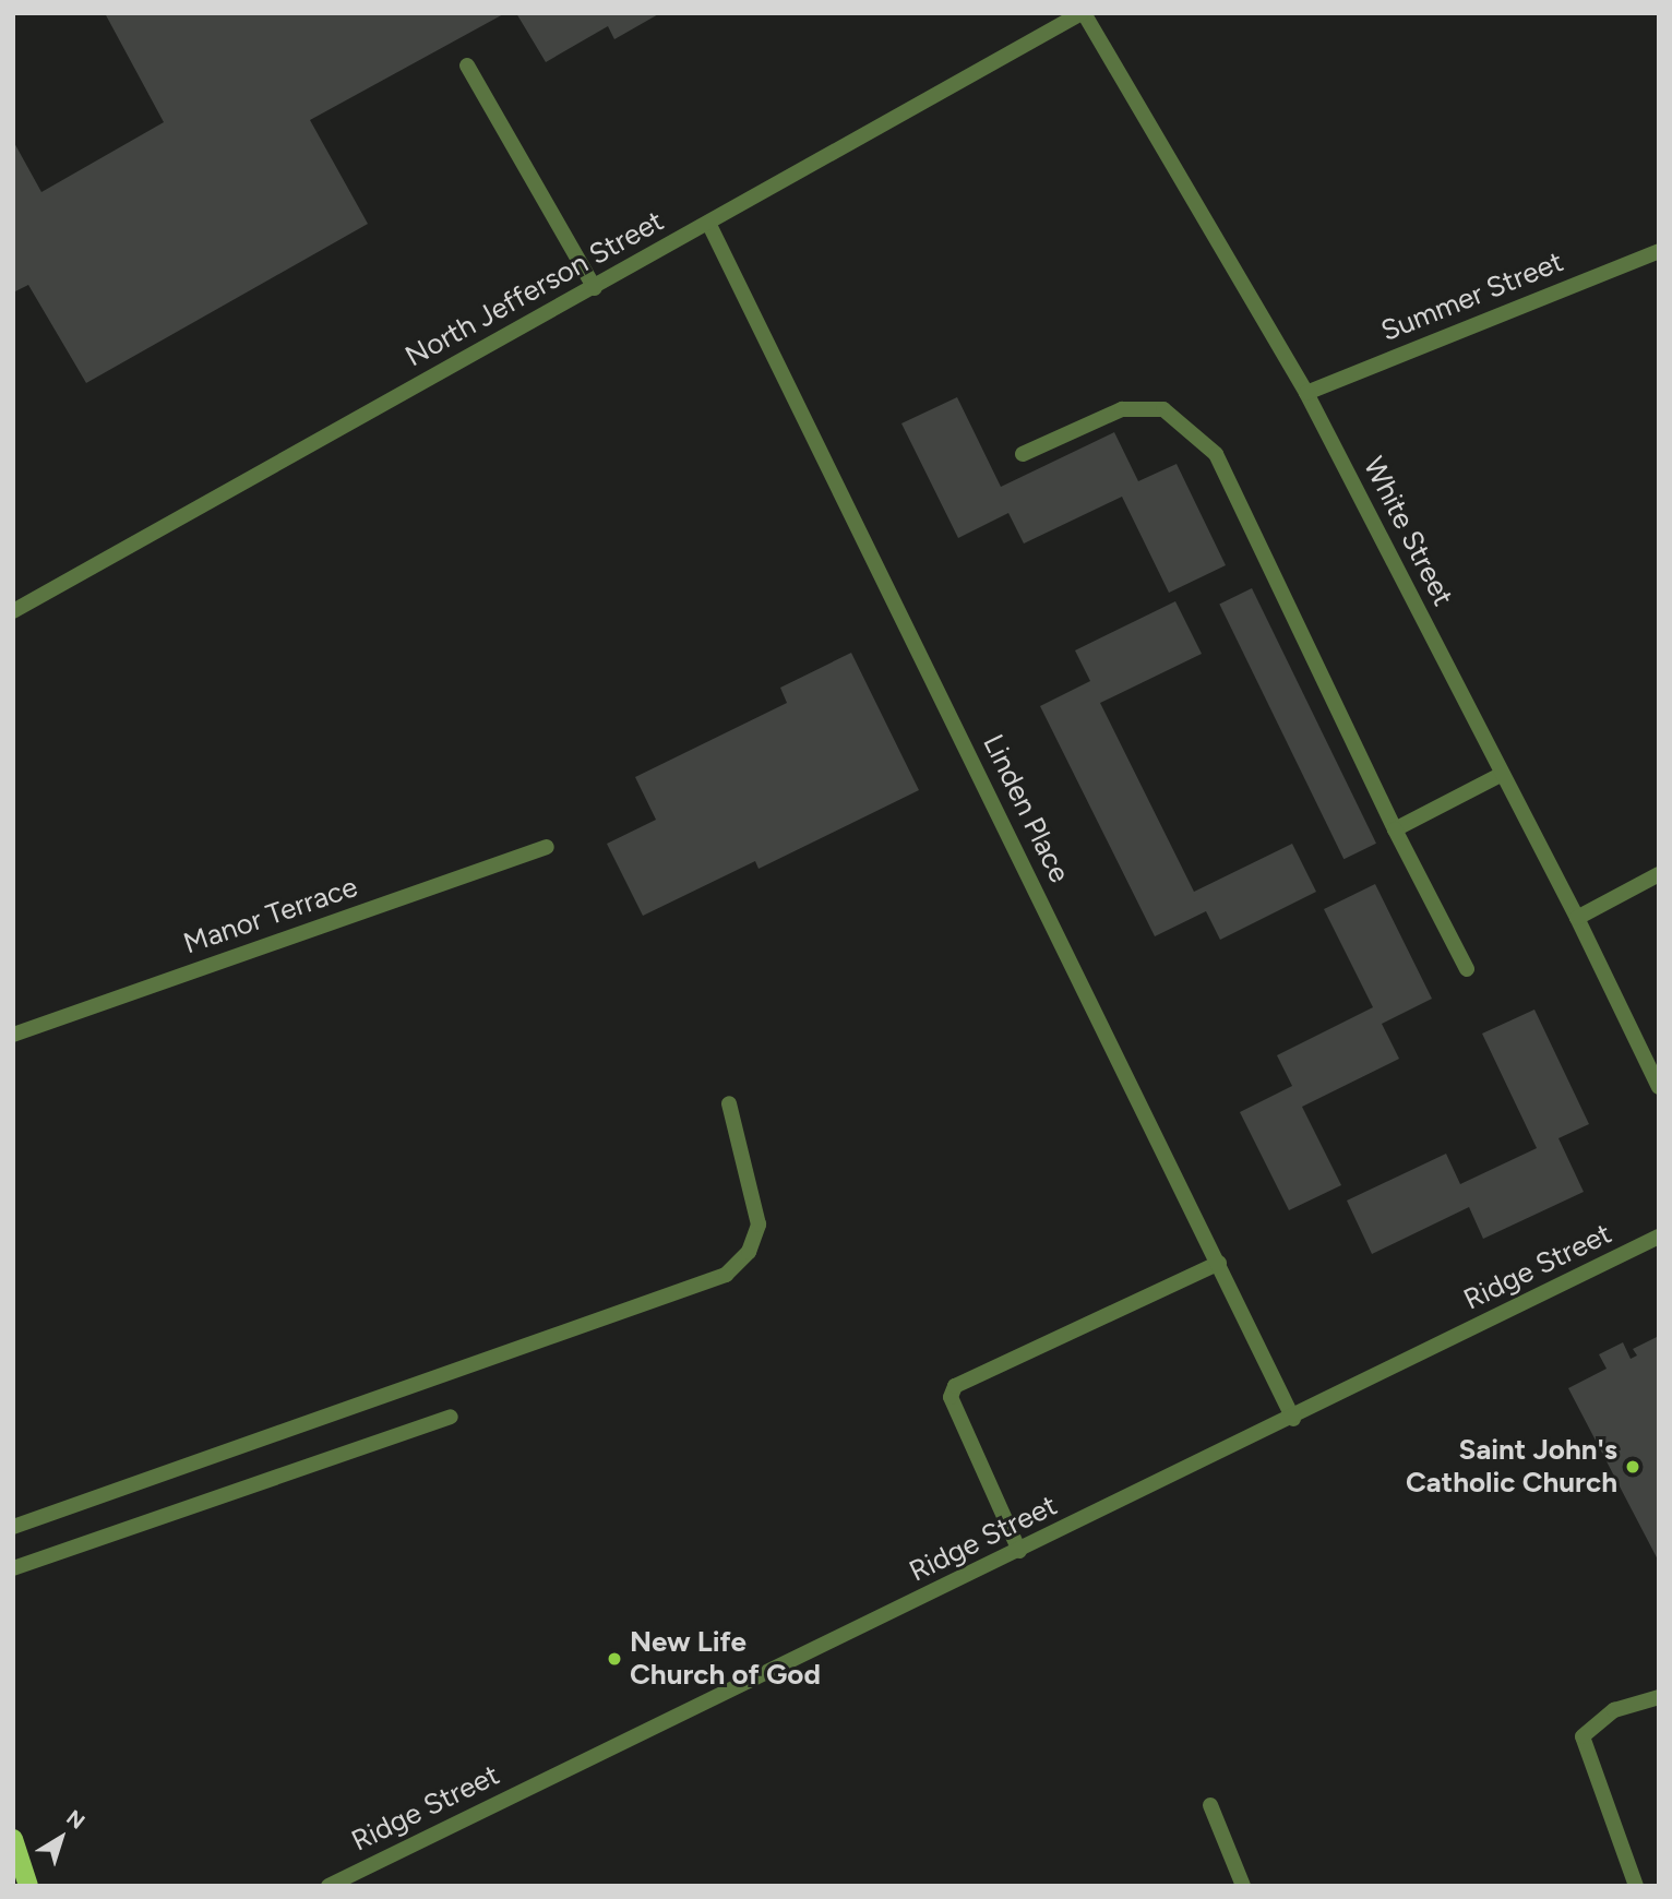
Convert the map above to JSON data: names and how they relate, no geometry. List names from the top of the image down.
{
  "streets": {
    "street": [
      "North Jefferson Street",
      "Summer Street",
      "White Street",
      "Linden Place",
      "Manor Terrace",
      "Ridge Street"
    ]
  },
  "crossings": [
    ["North Jefferson Street", "White Street"],
    ["North Jefferson Street", "Linden Place"],
    ["Summer Street", "White Street"],
    ["Linden Place", "Ridge Street"]
  ],
  "places": ["Saint John's Catholic Church", "New Life Church of God"],
  "north": "top right"
}
